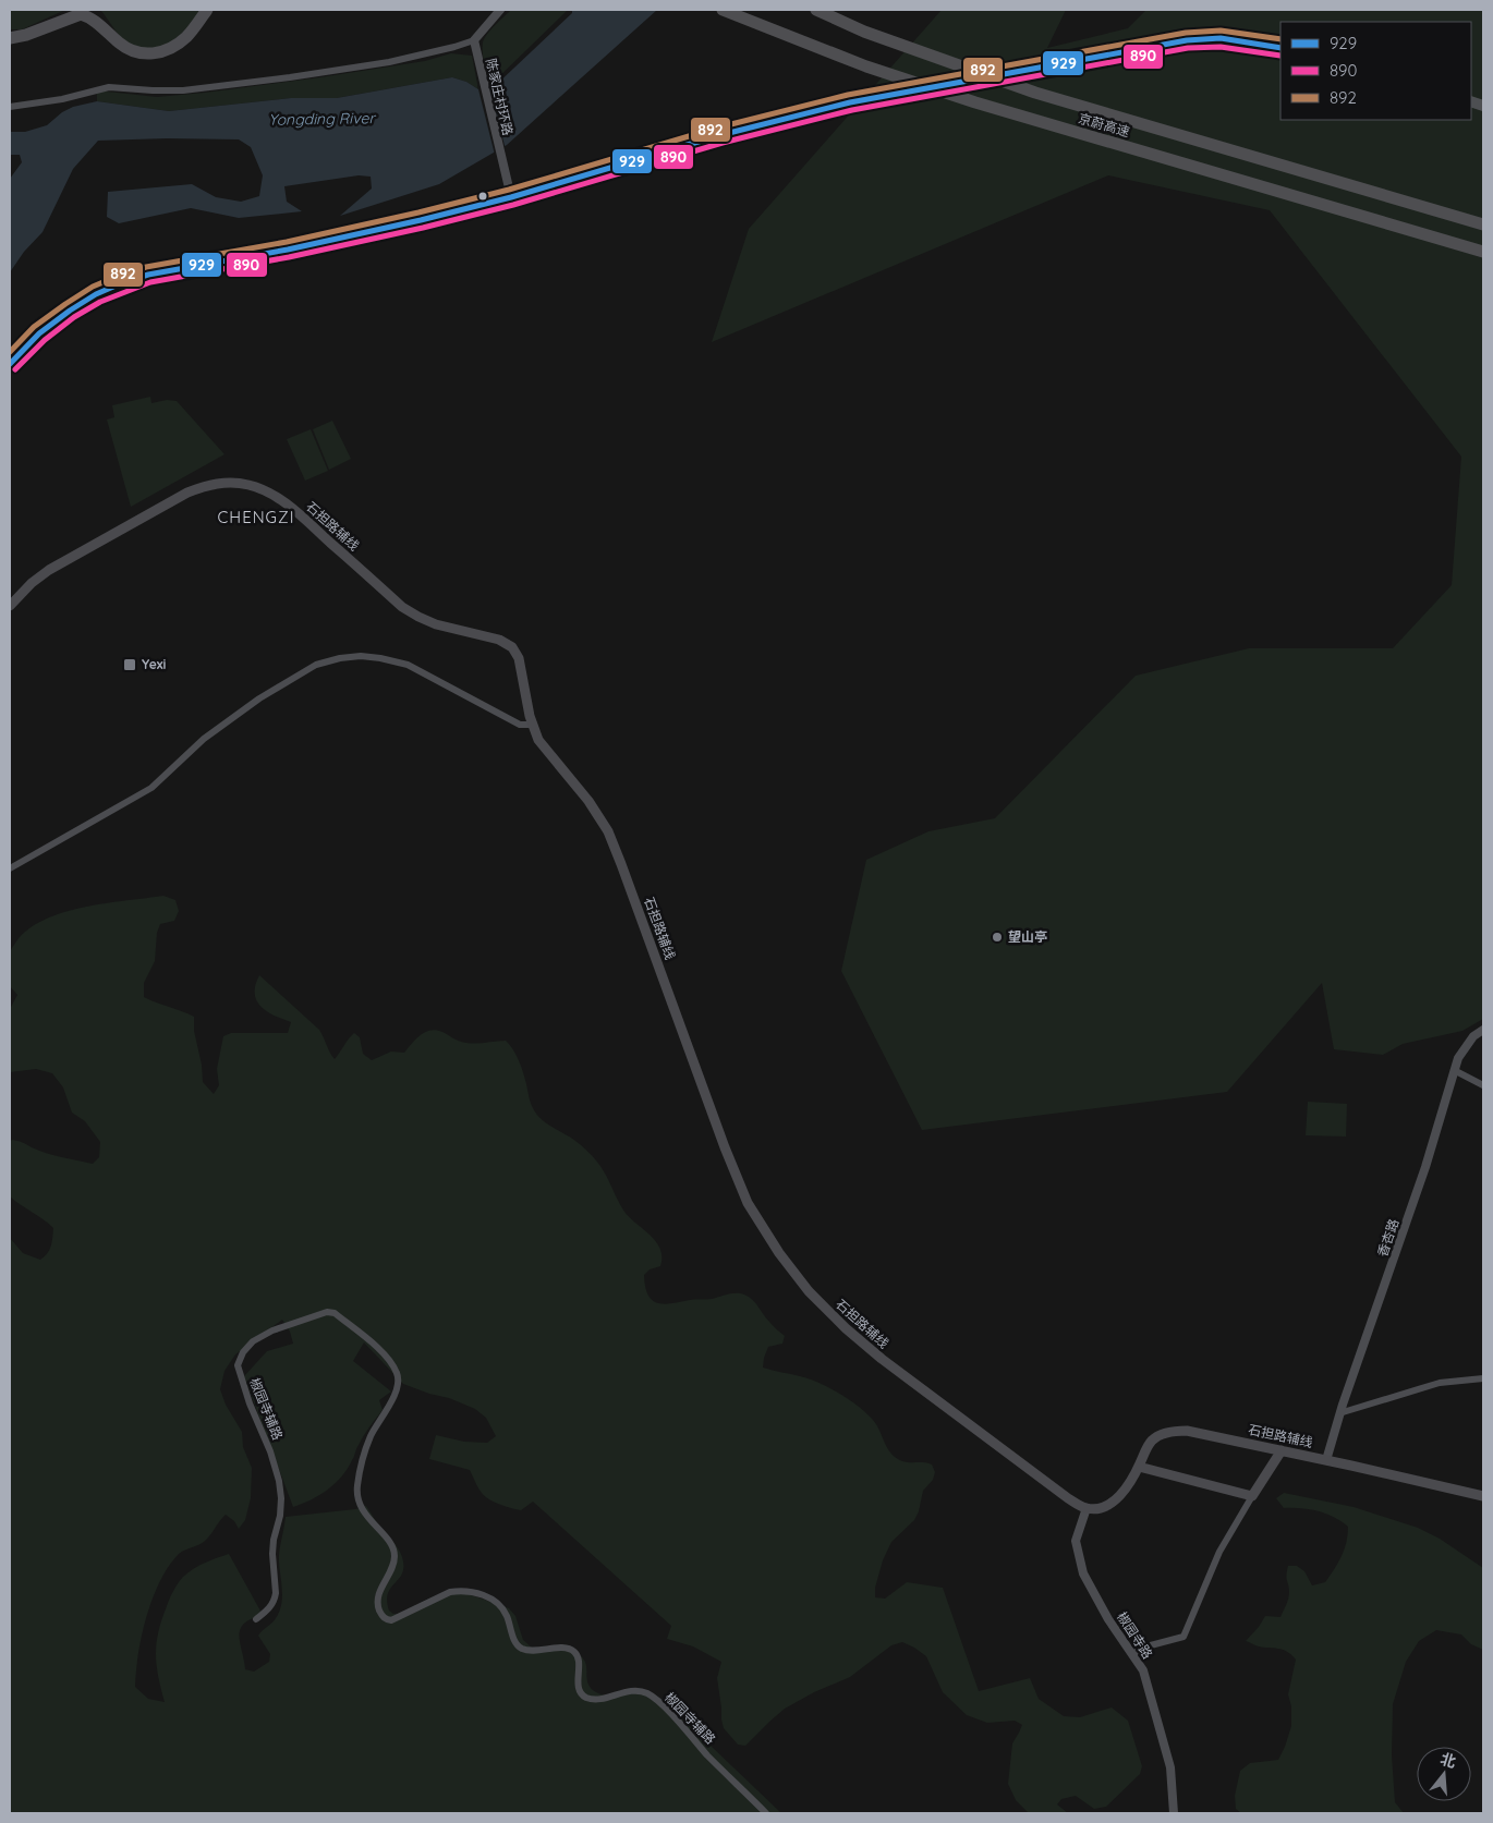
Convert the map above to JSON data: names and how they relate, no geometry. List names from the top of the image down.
{
  "streets": {
    "highway": ["京蔚高速"],
    "main road": ["石担路辅线"],
    "street": [
      "陈家庄村环路",
      "香杏路",
      "椒园寺辅路",
      "椒园寺路"
    ]
  },
  "crossings": [
    ["石担路辅线", "香杏路"],
    ["石担路辅线", "椒园寺路"]
  ],
  "districts": ["CHENGZI"],
  "water": ["Yongding River"],
  "places": {
    "transit": ["Yexi"],
    "other": ["望山亭"]
  },
  "lines": ["transit line 892", "transit line 929", "transit line 890"],
  "legend": ["929", "890", "892"],
  "north": "top"
}
